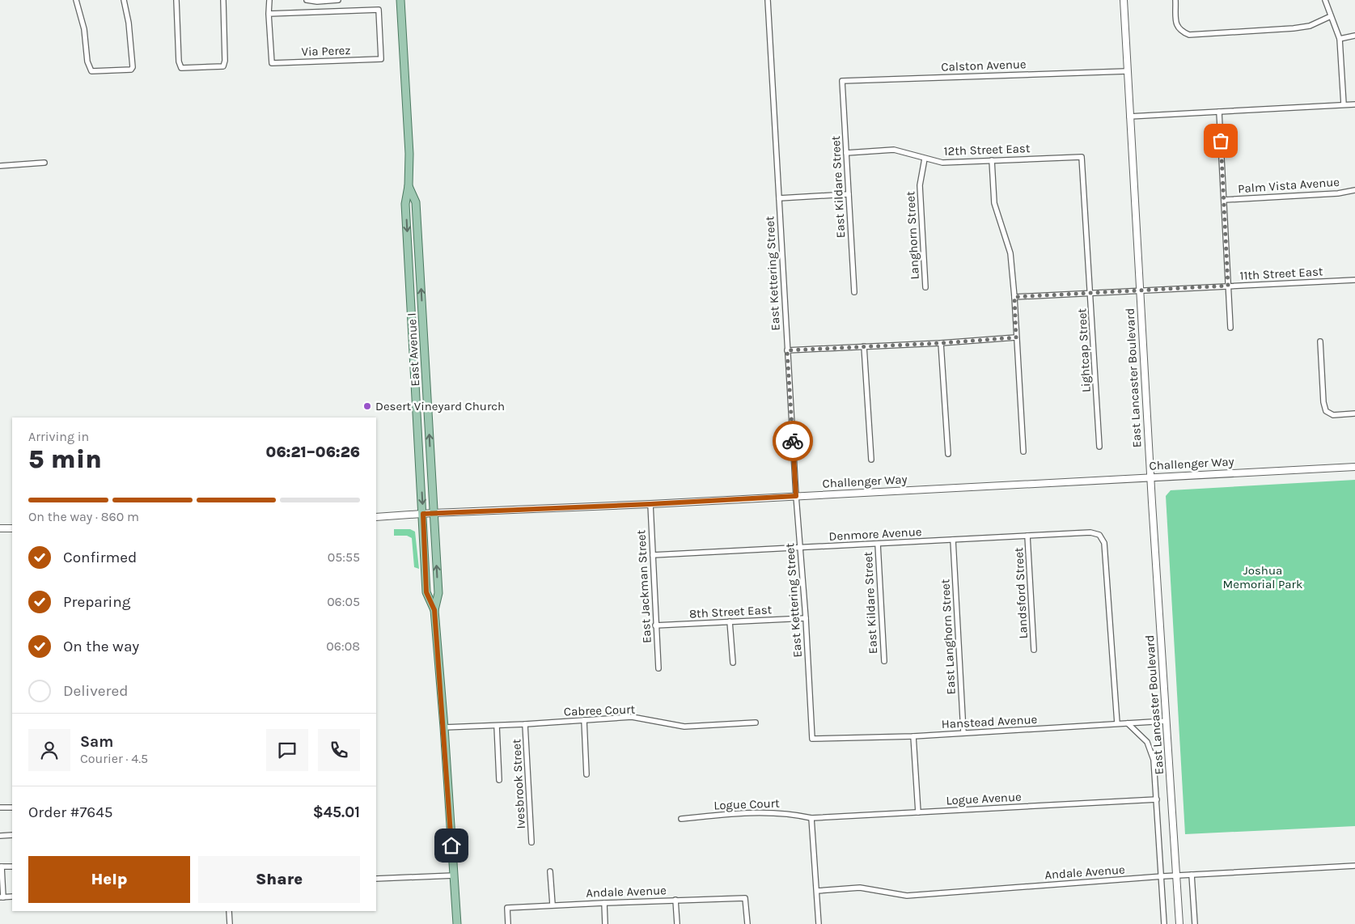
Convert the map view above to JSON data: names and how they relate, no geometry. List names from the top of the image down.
{
  "streets": {
    "main road": ["East Avenue I", "East Lancaster Boulevard", "Challenger Way"],
    "street": [
      "Via Perez",
      "Calston Avenue",
      "12th Street East",
      "Palm Vista Avenue",
      "East Kildare Street",
      "Langhorn Street",
      "East Kettering Street",
      "11th Street East",
      "Lightcap Street",
      "Denmore Avenue",
      "East Jackman Street",
      "Landsford Street",
      "8th Street East",
      "East Langhorn Street",
      "Cabree Court",
      "Hanstead Avenue",
      "Ivesbrook Street",
      "Logue Avenue",
      "Logue Court",
      "Andale Avenue"
    ]
  },
  "crossings": [
    ["Calston Avenue", "East Kildare Street"],
    ["Calston Avenue", "East Lancaster Boulevard"],
    ["12th Street East", "East Kildare Street"],
    ["12th Street East", "Langhorn Street"],
    ["12th Street East", "Lightcap Street"],
    ["East Kildare Street", "Denmore Avenue"],
    ["East Kettering Street", "Challenger Way"],
    ["East Kettering Street", "Denmore Avenue"],
    ["East Kettering Street", "8th Street East"],
    ["East Kettering Street", "Hanstead Avenue"],
    ["11th Street East", "Lightcap Street"],
    ["11th Street East", "East Lancaster Boulevard"],
    ["East Avenue I", "Challenger Way"],
    ["East Avenue I", "Cabree Court"],
    ["East Lancaster Boulevard", "Challenger Way"],
    ["East Lancaster Boulevard", "Hanstead Avenue"],
    ["East Lancaster Boulevard", "Logue Avenue"],
    ["East Lancaster Boulevard", "Andale Avenue"],
    ["Challenger Way", "East Jackman Street"],
    ["Denmore Avenue", "East Jackman Street"],
    ["Denmore Avenue", "Landsford Street"],
    ["Denmore Avenue", "East Langhorn Street"],
    ["Denmore Avenue", "Hanstead Avenue"],
    ["East Jackman Street", "8th Street East"],
    ["East Langhorn Street", "Hanstead Avenue"],
    ["Cabree Court", "Ivesbrook Street"],
    ["Logue Avenue", "Logue Court"]
  ],
  "parks": ["Joshua Memorial Park"],
  "places": ["Desert Vineyard Church"],
  "page": {
    "heading": ["5 min", "Arriving in", "06:21–06:26"],
    "panel": [
      "Sam",
      "Courier · 4.5",
      "Order #7645",
      "$45.01"
    ],
    "bar": "On the way · 860 m",
    "list": [
      ["Confirmed", "05:55"],
      ["Preparing", "06:05"],
      ["On the way", "06:08"],
      "Delivered"
    ],
    "buttons": ["Help", "Share"]
  }
}
